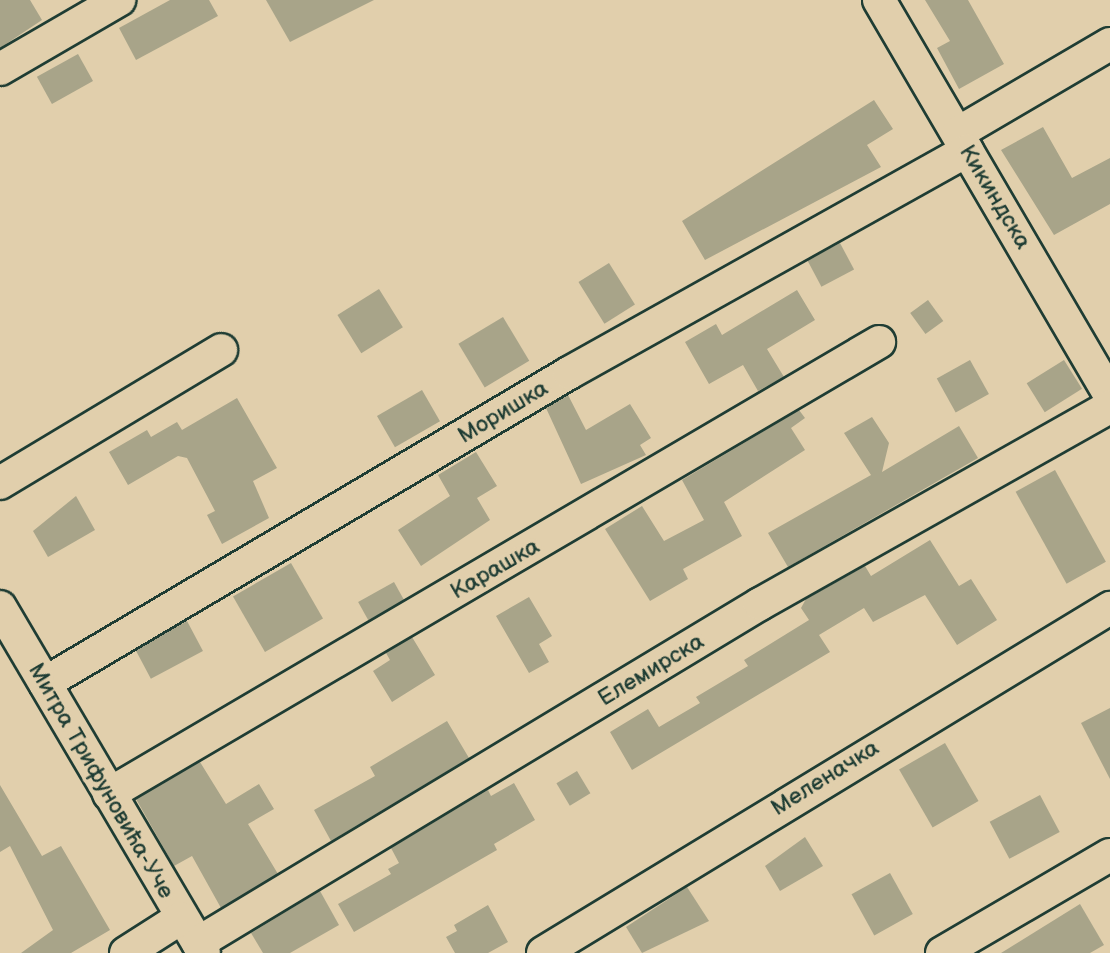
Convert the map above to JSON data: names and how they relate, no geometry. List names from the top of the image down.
{
  "streets": {
    "street": [
      "Кикиндска",
      "Моришка",
      "Карашка",
      "Елемирска",
      "Меленачка",
      "Митра Трифуновића-Уче"
    ]
  },
  "crossings": [
    ["Кикиндска", "Моришка"],
    ["Кикиндска", "Елемирска"],
    ["Моришка", "Митра Трифуновића-Уче"],
    ["Карашка", "Митра Трифуновића-Уче"],
    ["Елемирска", "Митра Трифуновића-Уче"]
  ]
}
